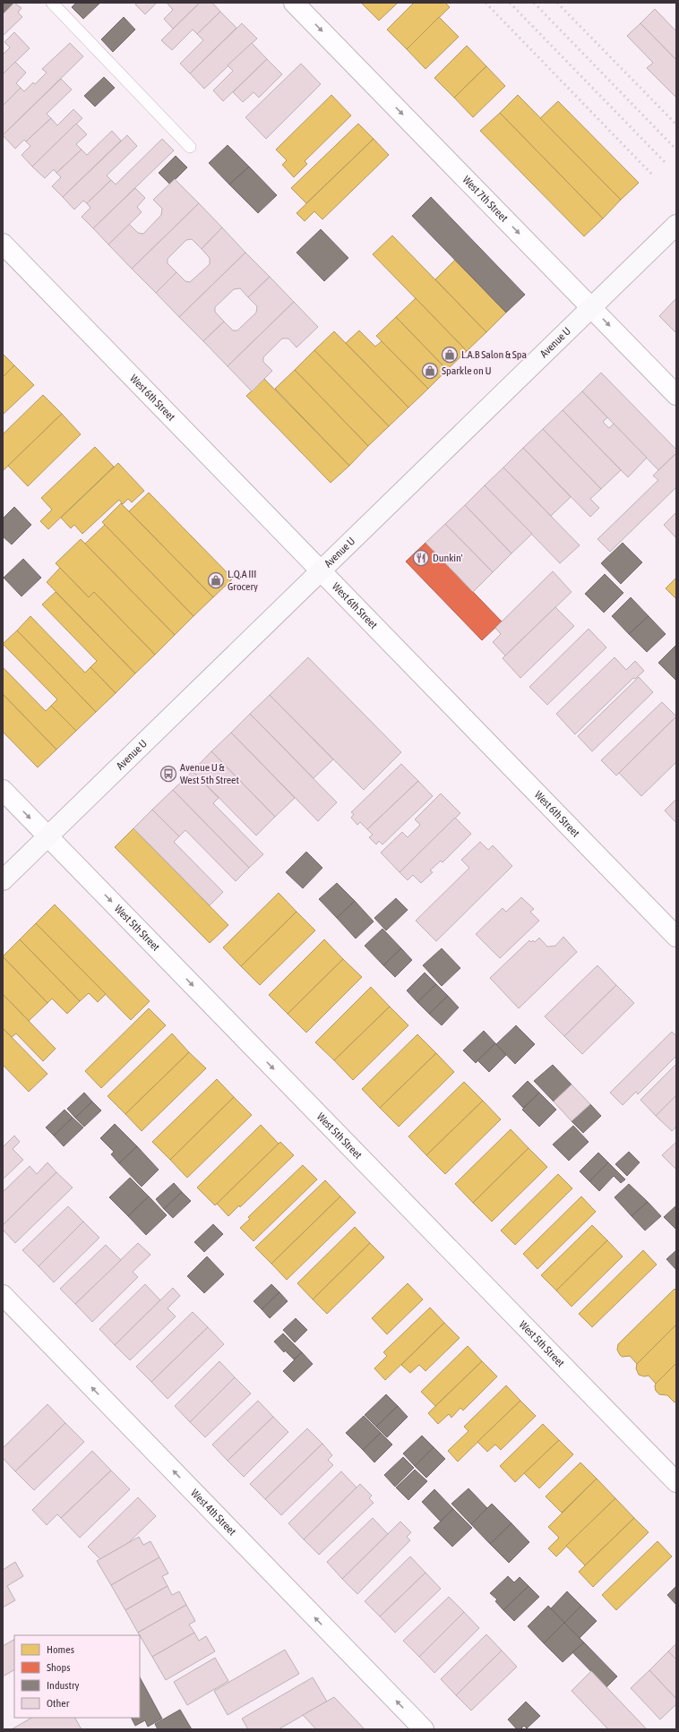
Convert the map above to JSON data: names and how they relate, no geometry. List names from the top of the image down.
{
  "streets": {
    "main road": ["Avenue U"],
    "street": [
      "West 7th Street",
      "West 6th Street",
      "West 5th Street",
      "West 4th Street"
    ]
  },
  "crossings": [
    ["West 7th Street", "Avenue U"],
    ["Avenue U", "West 6th Street"],
    ["Avenue U", "West 5th Street"]
  ],
  "one_way": ["West 7th Street", "West 5th Street", "West 4th Street"],
  "places": {
    "shop": ["L.A.B Salon & Spa", "Sparkle on U", "L.Q.A III Grocery"],
    "restaurant": ["Dunkin'"],
    "bus stop": ["Avenue U & West 5th Street"]
  },
  "legend": [
    "Homes",
    "Shops",
    "Industry",
    "Other"
  ]
}
